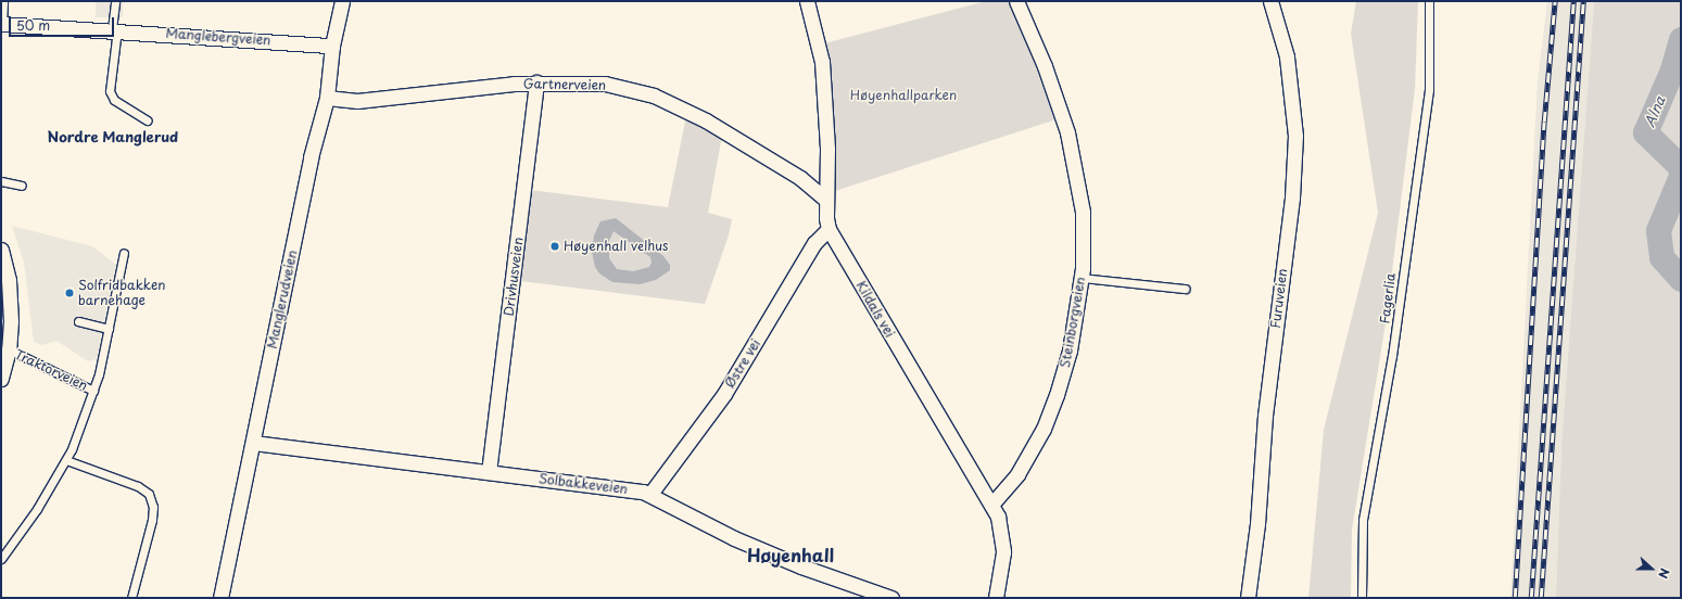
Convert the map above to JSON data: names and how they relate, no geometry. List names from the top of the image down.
{
  "streets": {
    "street": [
      "Manglebergveien",
      "Gartnerveien",
      "Drivhusveien",
      "Furuveien",
      "Manglerudveien",
      "Kildals vei",
      "Steinborgveien",
      "Østre vei",
      "Traktorveien",
      "Solbakkeveien"
    ],
    "lane": ["Fagerlia"]
  },
  "crossings": [
    ["Manglebergveien", "Manglerudveien"],
    ["Gartnerveien", "Drivhusveien"],
    ["Gartnerveien", "Manglerudveien"],
    ["Gartnerveien", "Kildals vei"],
    ["Drivhusveien", "Solbakkeveien"],
    ["Manglerudveien", "Solbakkeveien"],
    ["Kildals vei", "Steinborgveien"],
    ["Kildals vei", "Østre vei"],
    ["Østre vei", "Solbakkeveien"]
  ],
  "districts": ["Nordre Manglerud", "Høyenhall"],
  "water": ["Alna"],
  "parks": ["Høyenhallparken"],
  "places": ["Høyenhall velhus", "Solfridbakken barnehage"],
  "scale_bar": "50 m",
  "north": "right"
}
